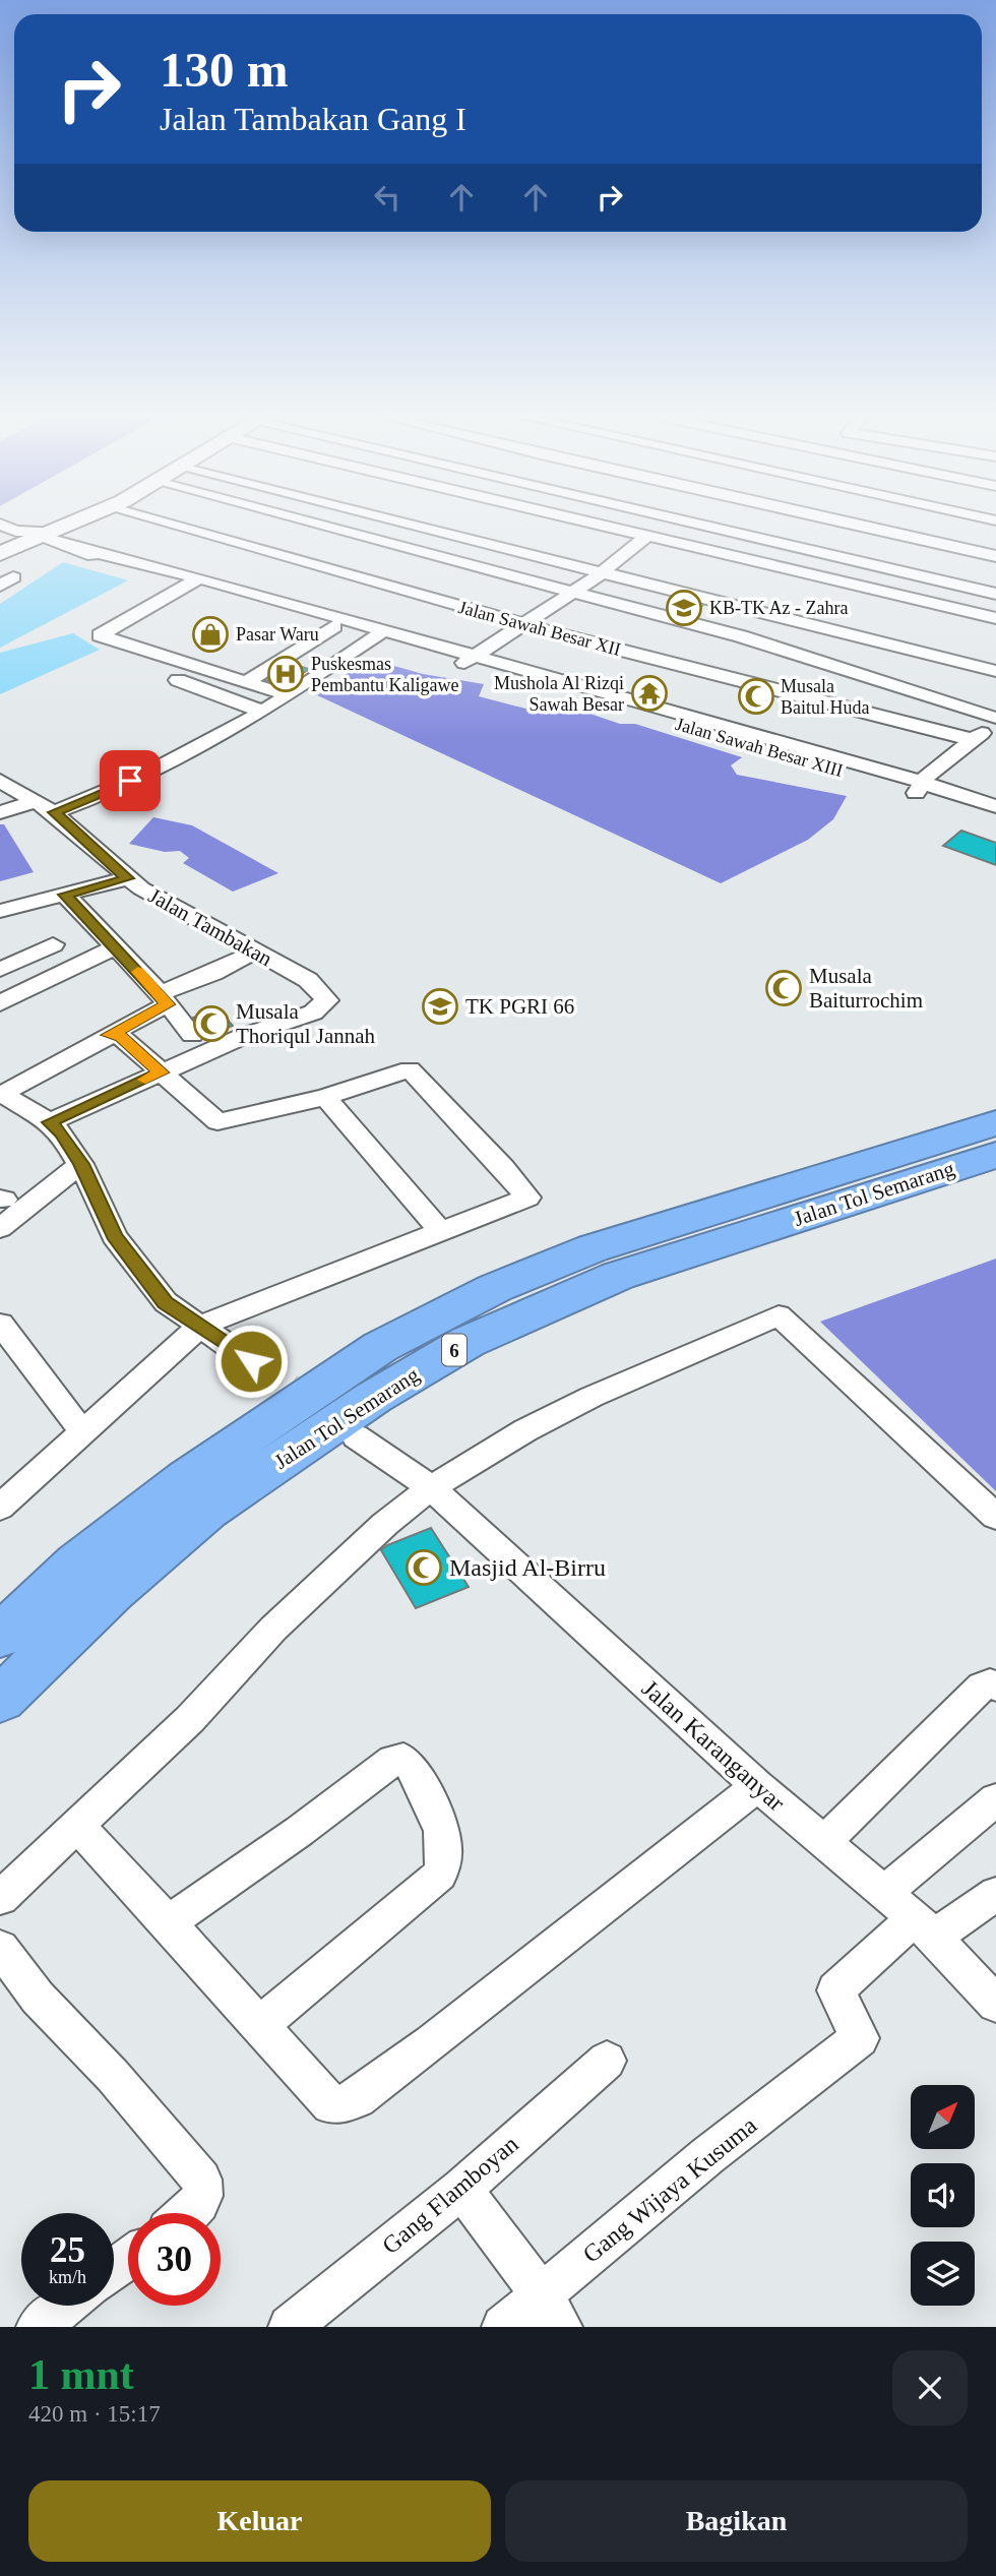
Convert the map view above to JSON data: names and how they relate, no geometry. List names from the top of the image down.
{
  "streets": {
    "highway": ["Jalan Tol Semarang", "6"],
    "street": [
      "Jalan Sawah Besar XII",
      "Jalan Sawah Besar XIII",
      "Jalan Tambakan",
      "Jalan Karanganyar",
      "Gang Wijaya Kusuma",
      "Gang Flamboyan"
    ]
  },
  "crossings": [
    ["Jalan Karanganyar", "Gang Wijaya Kusuma"]
  ],
  "places": {
    "school or university": ["KB-TK Az - Zahra", "TK PGRI 66"],
    "shop": ["Pasar Waru"],
    "hospital": ["Puskesmas Pembantu Kaligawe"],
    "temple": ["Mushola Al Rizqi Sawah Besar"],
    "mosque": [
      "Musala Baitul Huda",
      "Musala Baiturrochim",
      "Musala Thoriqul Jannah",
      "Masjid Al-Birru"
    ]
  },
  "north": "top right",
  "page": {
    "turn": ["130 m", "Jalan Tambakan Gang I"],
    "speed": "25 km/h",
    "limit": "30",
    "heading": ["1 mnt", "420 m · 15:17"],
    "buttons": ["Keluar", "Bagikan"]
  }
}
